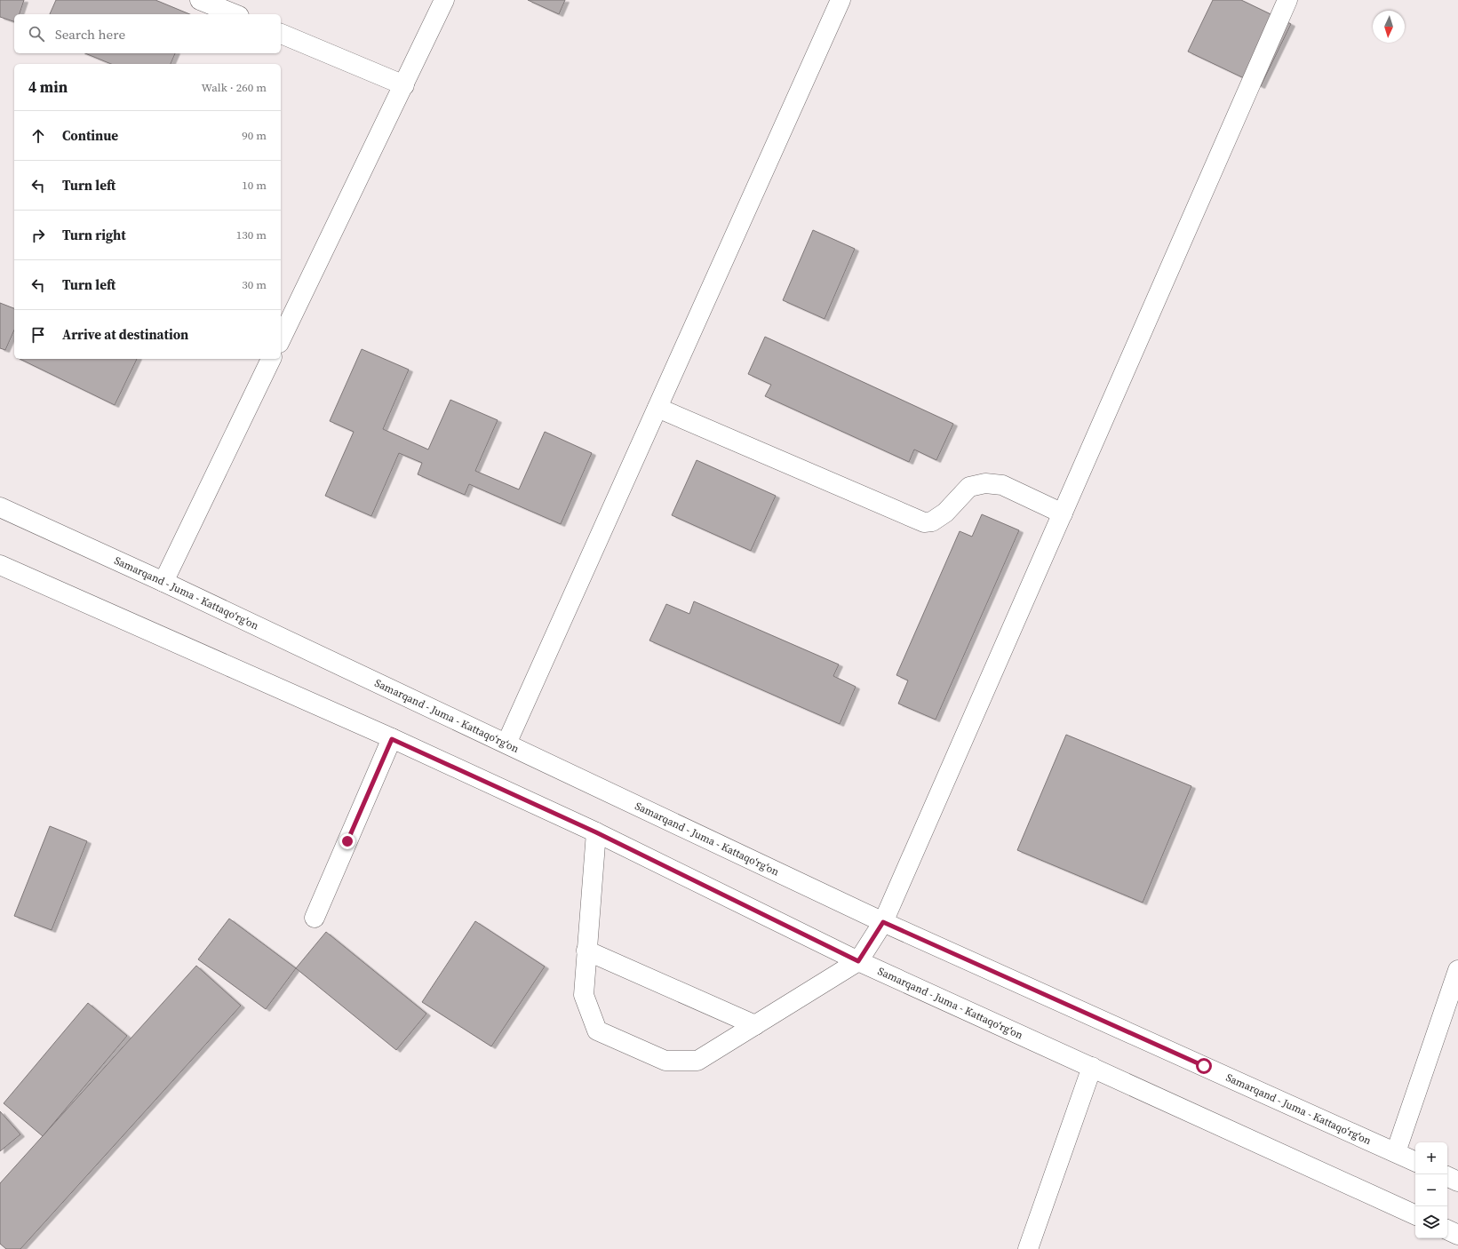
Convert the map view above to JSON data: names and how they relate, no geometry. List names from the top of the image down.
{
  "streets": {
    "street": ["Samarqand - Juma - Kattaqo‘rg‘on"]
  },
  "north": "bottom",
  "page": {
    "search": "Search here",
    "heading": ["4 min", "Walk · 260 m"],
    "list": [
      ["Continue", "90 m"],
      ["Turn left", "10 m"],
      ["Turn right", "130 m"],
      ["Turn left", "30 m"],
      "Arrive at destination"
    ],
    "map_buttons": ["+", "−"]
  }
}
